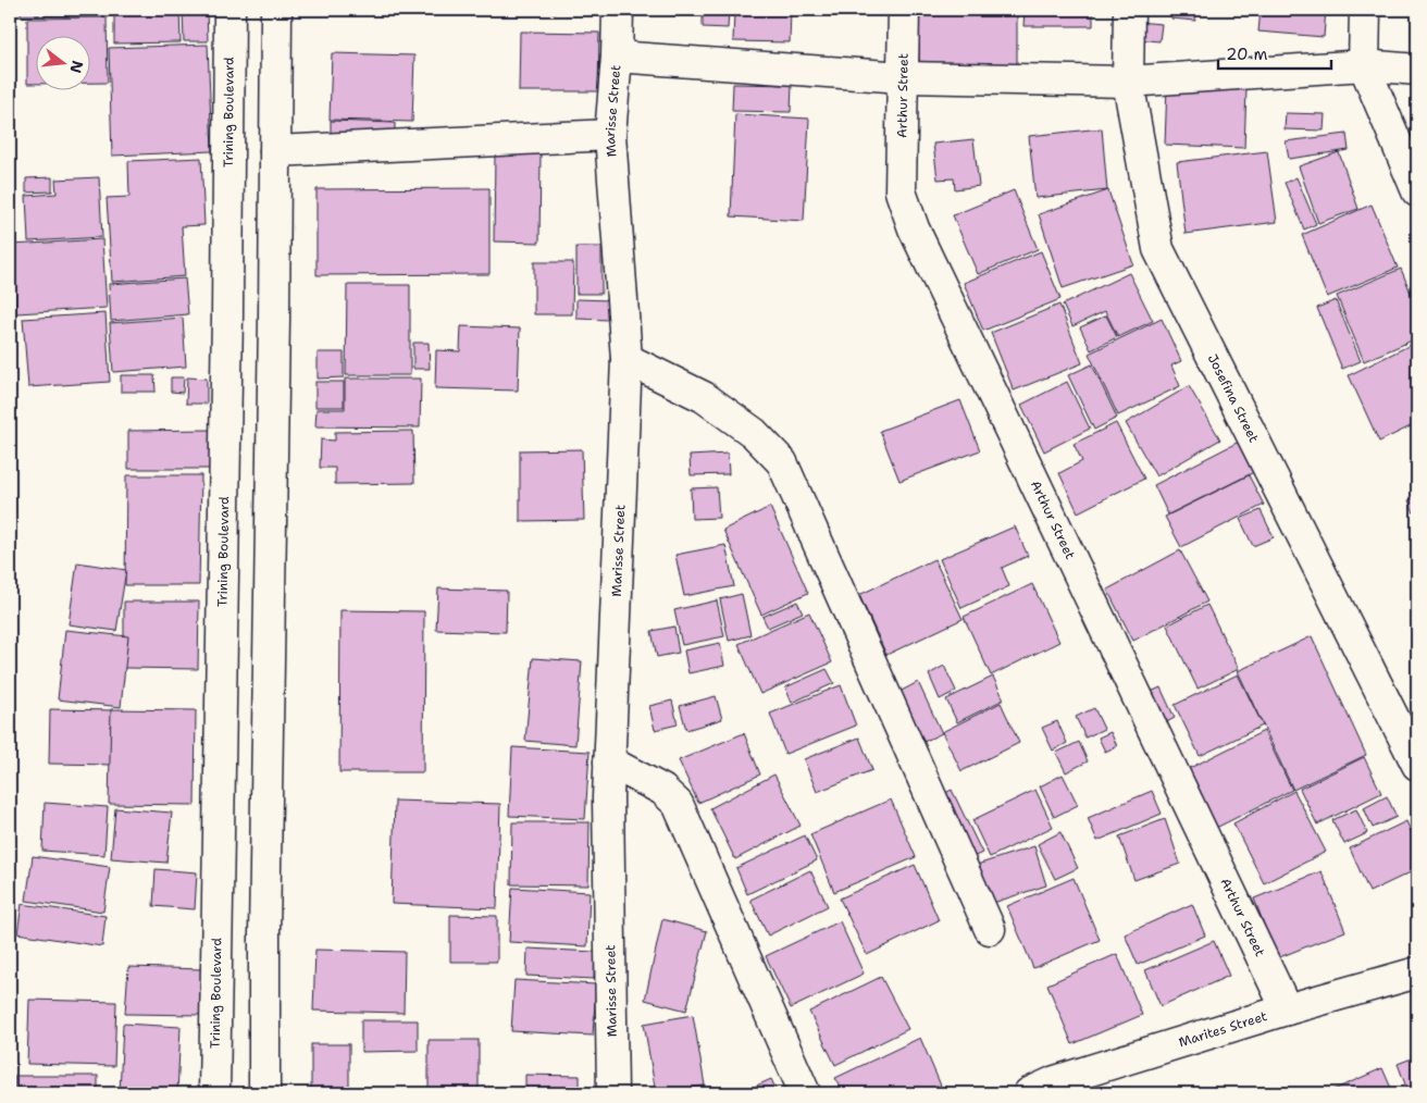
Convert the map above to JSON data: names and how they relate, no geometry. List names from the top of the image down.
{
  "streets": {
    "street": [
      "Arthur Street",
      "Trining Boulevard",
      "Marisse Street",
      "Josefina Street",
      "Marites Street"
    ]
  },
  "crossings": [
    ["Arthur Street", "Marites Street"]
  ],
  "scale_bar": "20 m",
  "north": "right"
}
